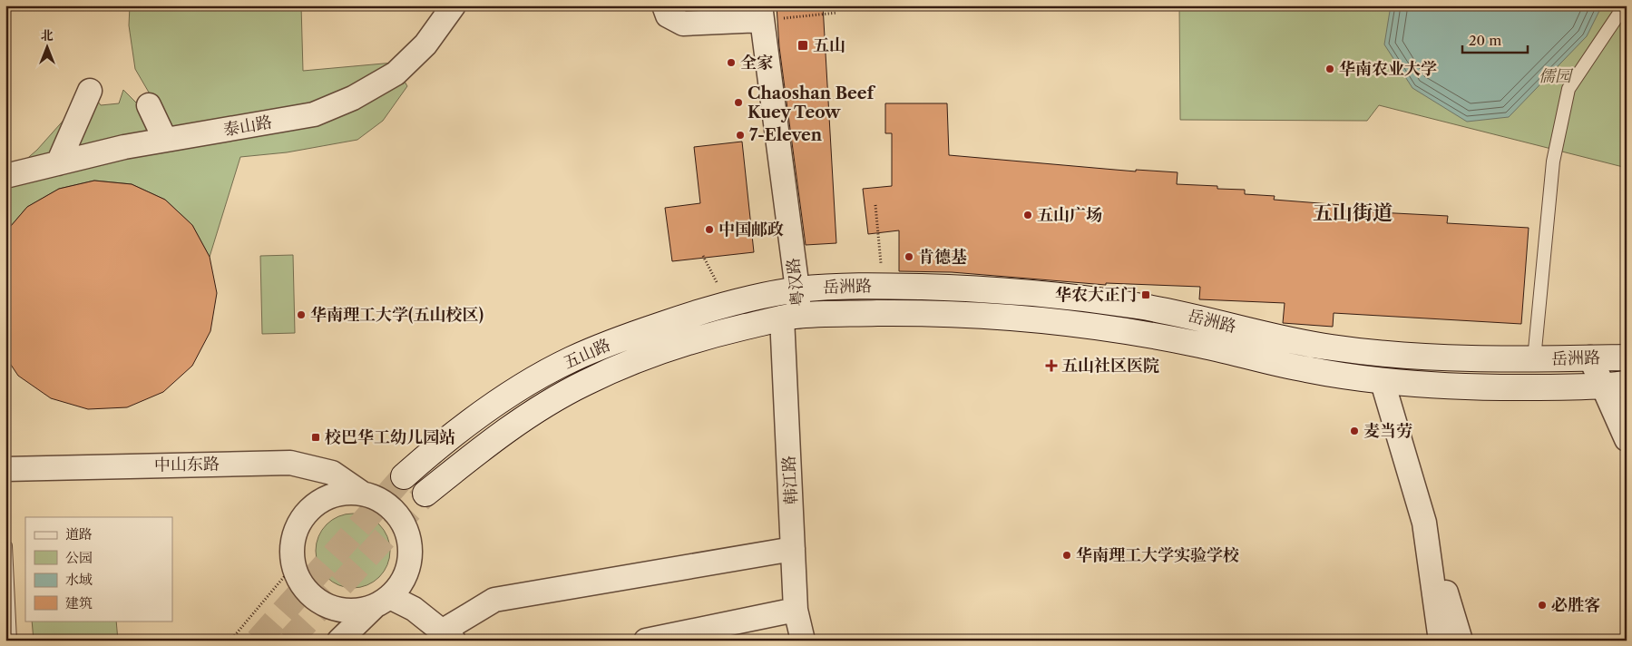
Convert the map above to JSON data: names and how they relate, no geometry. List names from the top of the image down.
{
  "streets": {
    "main road": ["岳洲路", "五山路"],
    "street": [
      "泰山路",
      "粤汉路",
      "中山东路",
      "韩江路"
    ]
  },
  "crossings": [
    ["粤汉路", "岳洲路"],
    ["粤汉路", "五山路"],
    ["粤汉路", "韩江路"],
    ["岳洲路", "五山路"],
    ["岳洲路", "韩江路"],
    ["五山路", "韩江路"]
  ],
  "districts": ["五山街道"],
  "parks": ["儒园"],
  "places": {
    "transit": ["五山", "华农大正门", "校巴华工幼儿园站"],
    "other": [
      "全家",
      "华南农业大学",
      "Chaoshan Beef Kuey Teow",
      "7-Eleven",
      "五山广场",
      "中国邮政",
      "肯德基",
      "华南理工大学(五山校区)",
      "麦当劳",
      "华南理工大学实验学校",
      "必胜客"
    ],
    "health": ["五山社区医院"]
  },
  "legend": [
    "道路",
    "公园",
    "水域",
    "建筑"
  ],
  "scale_bar": "20 m",
  "north": "top"
}
